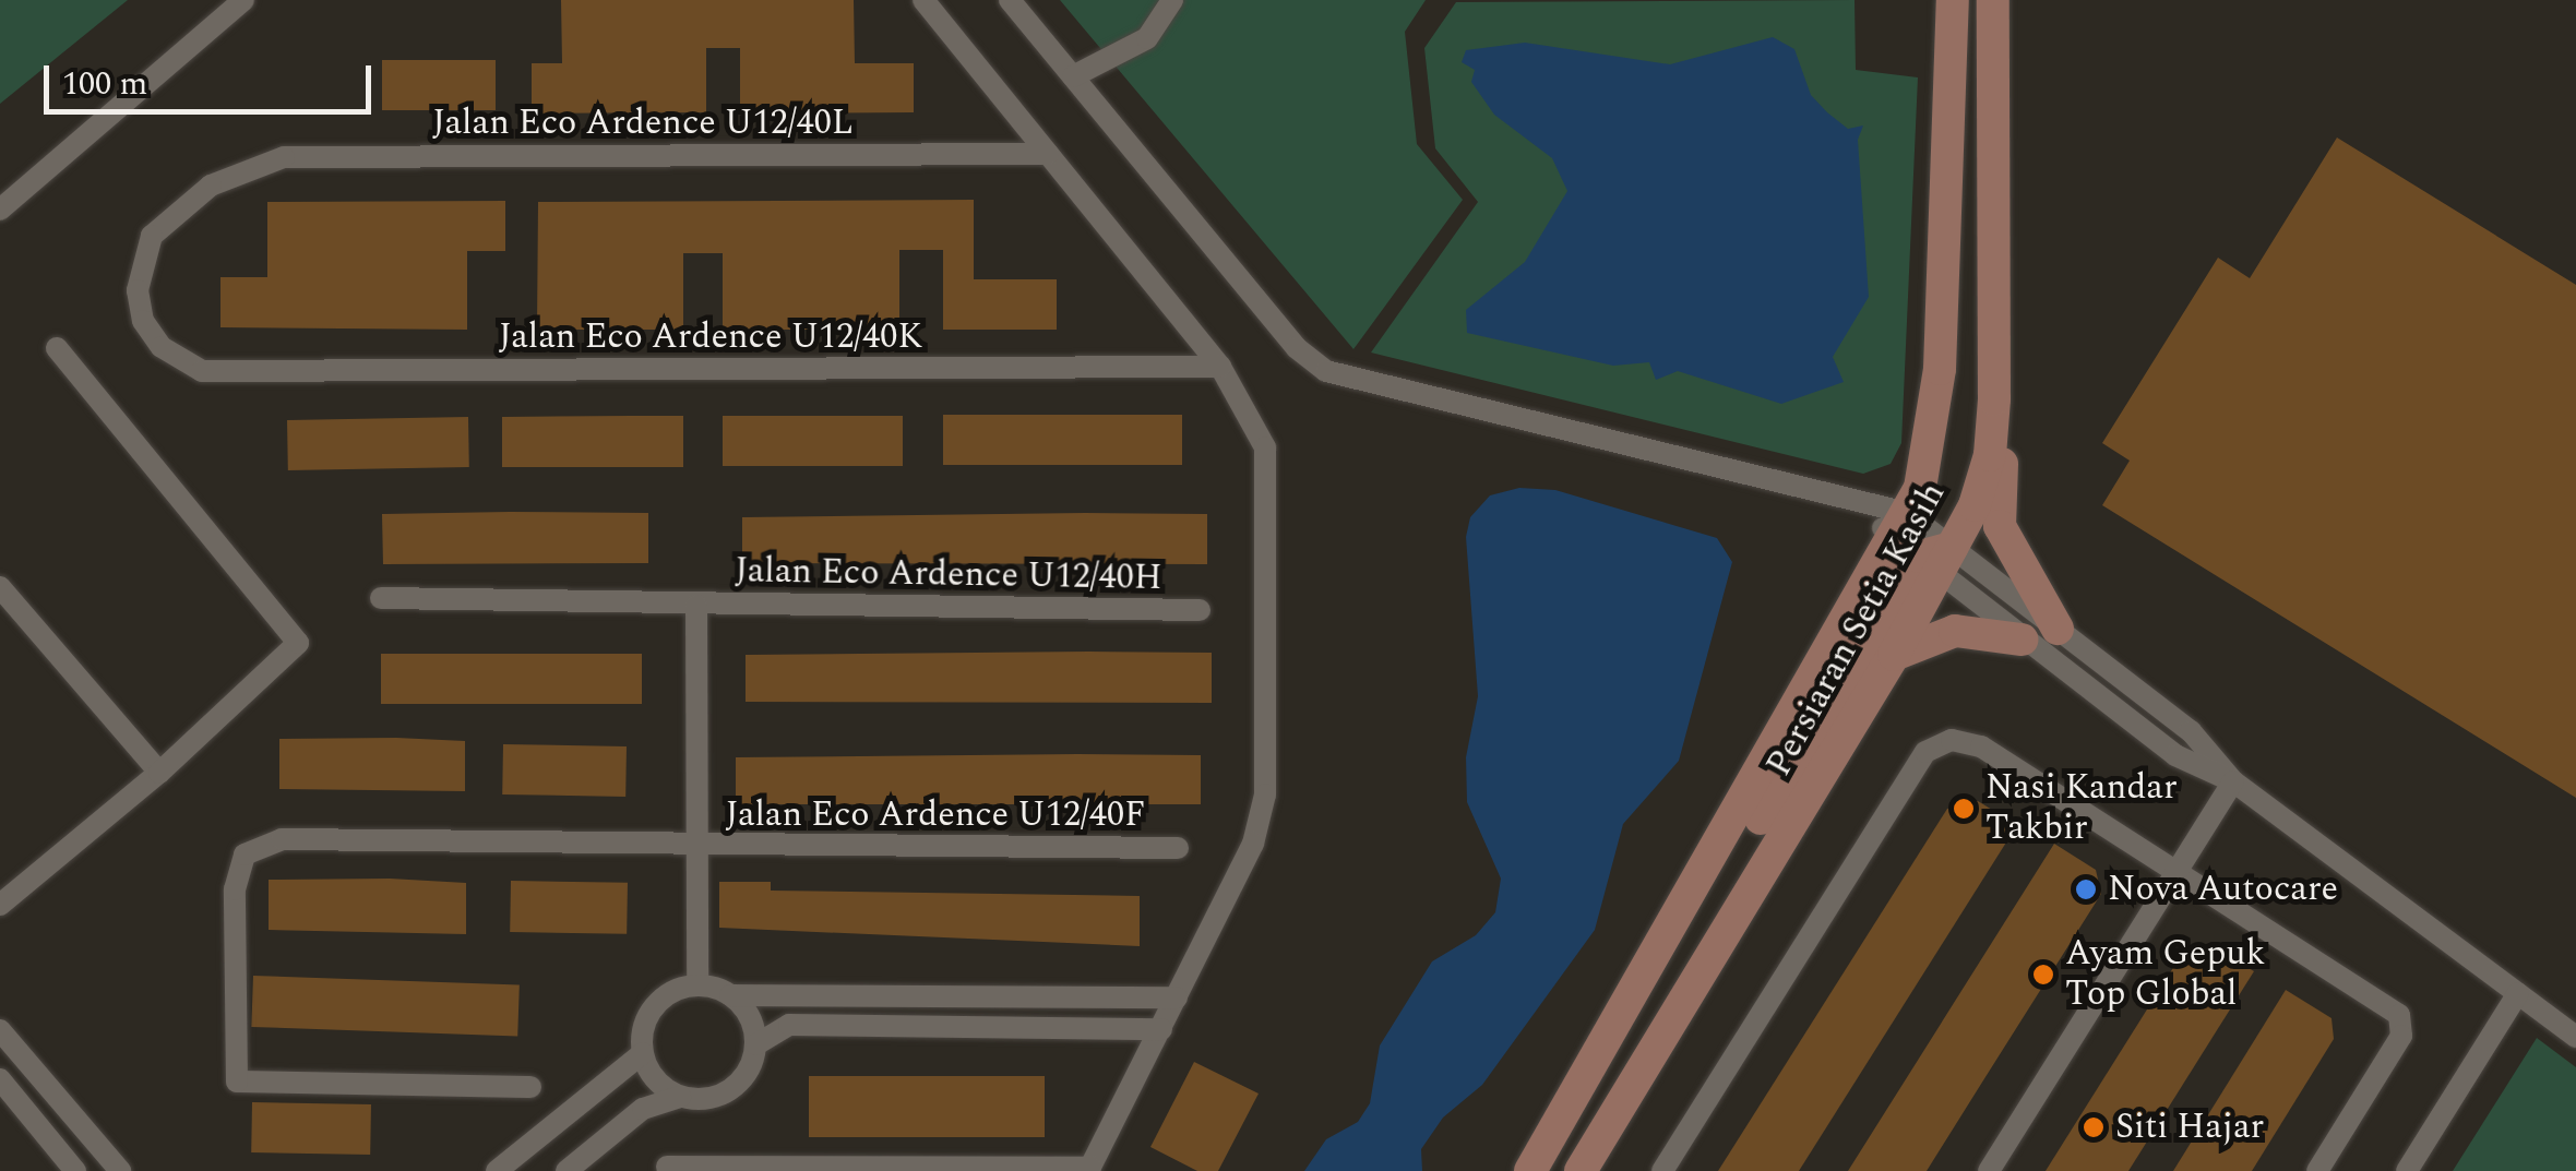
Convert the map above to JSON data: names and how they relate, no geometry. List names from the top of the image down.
{
  "streets": {
    "street": [
      "Jalan Eco Ardence U12/40L",
      "Jalan Eco Ardence U12/40K",
      "Jalan Eco Ardence U12/40H",
      "Persiaran Setia Kasih",
      "Jalan Eco Ardence U12/40F"
    ]
  },
  "crossings": [
    ["Jalan Eco Ardence U12/40L", "Jalan Eco Ardence U12/40K"]
  ],
  "places": [
    "Nasi Kandar Takbir",
    "Nova Autocare",
    "Ayam Gepuk Top Global",
    "Siti Hajar"
  ],
  "scale_bar": "100 m"
}
